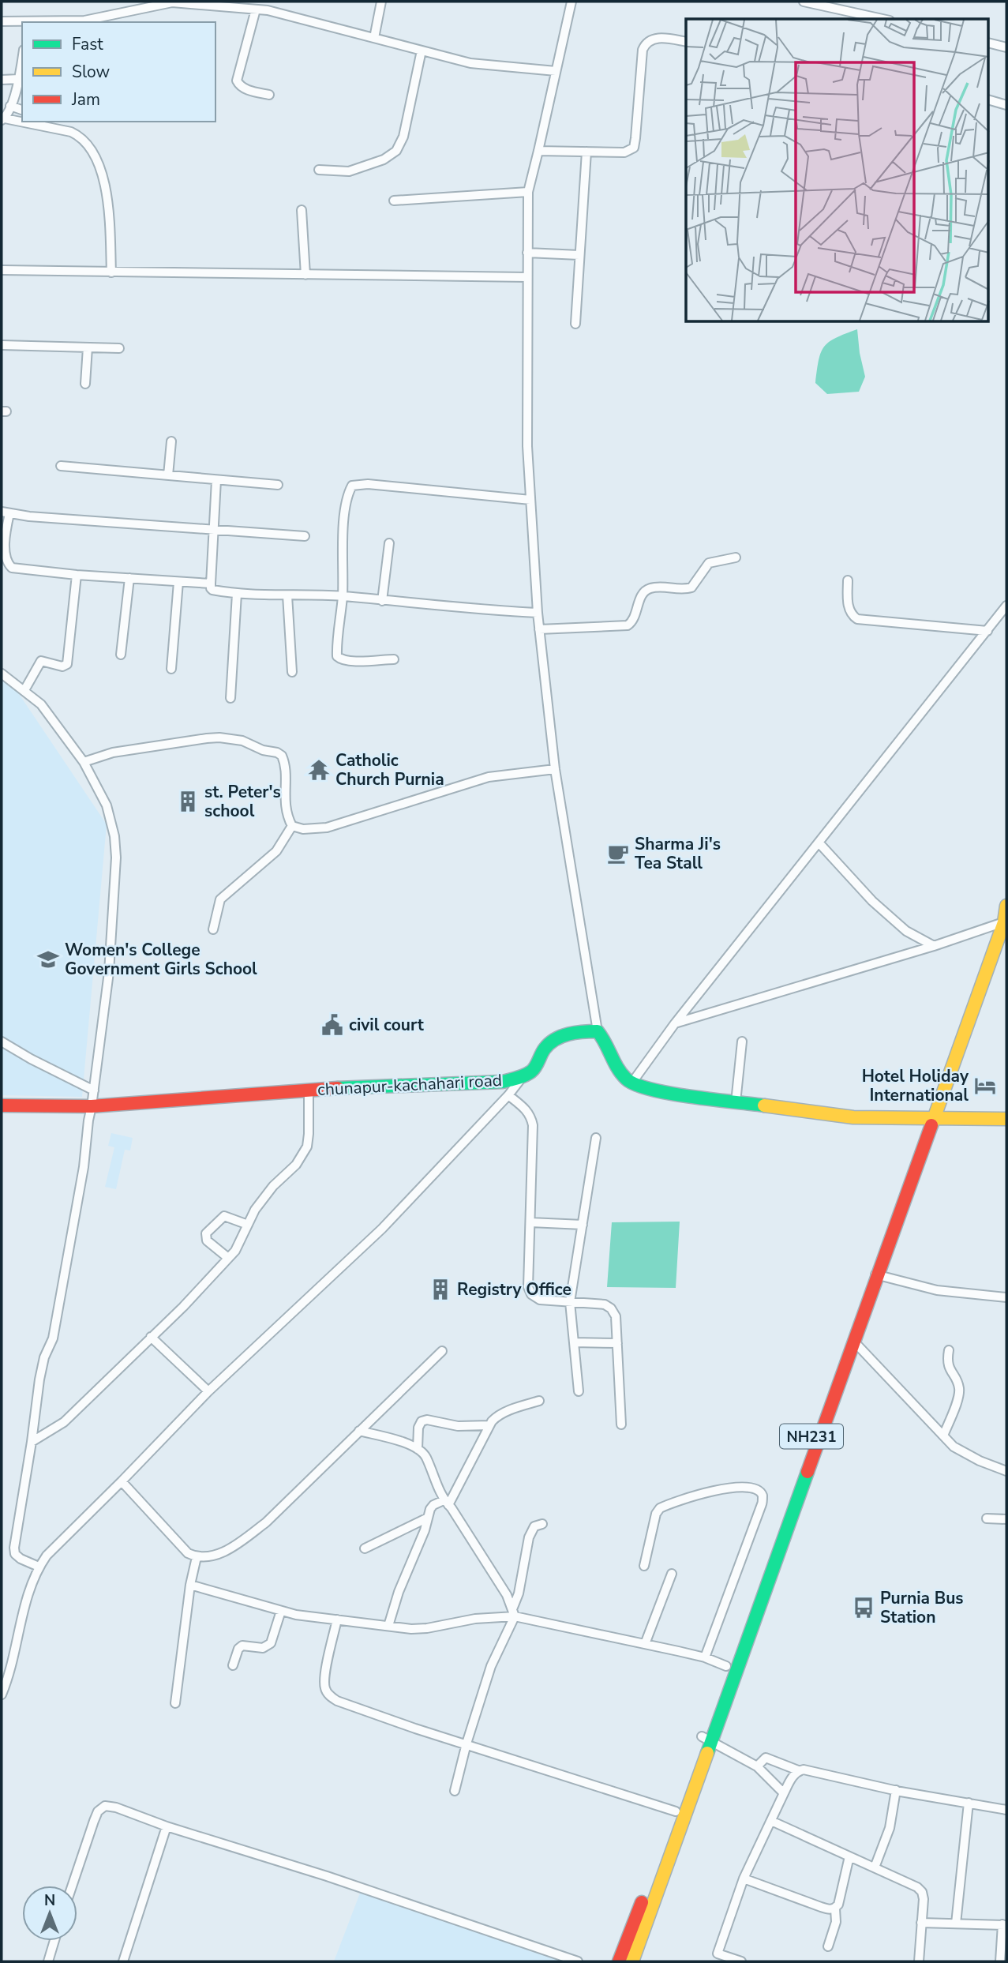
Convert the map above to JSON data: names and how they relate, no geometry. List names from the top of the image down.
{
  "streets": {
    "main road": ["chunapur-kachahari road", "NH231"]
  },
  "places": {
    "temple": ["Catholic Church Purnia"],
    "building": ["st. Peter's school", "Registry Office"],
    "cafe": ["Sharma Ji's Tea Stall"],
    "school or university": ["Women's College Government Girls School"],
    "public building": ["civil court"],
    "hotel": ["Hotel Holiday International"],
    "bus stop": ["Purnia Bus Station"]
  },
  "legend": ["Fast", "Slow", "Jam"],
  "north": "top"
}
